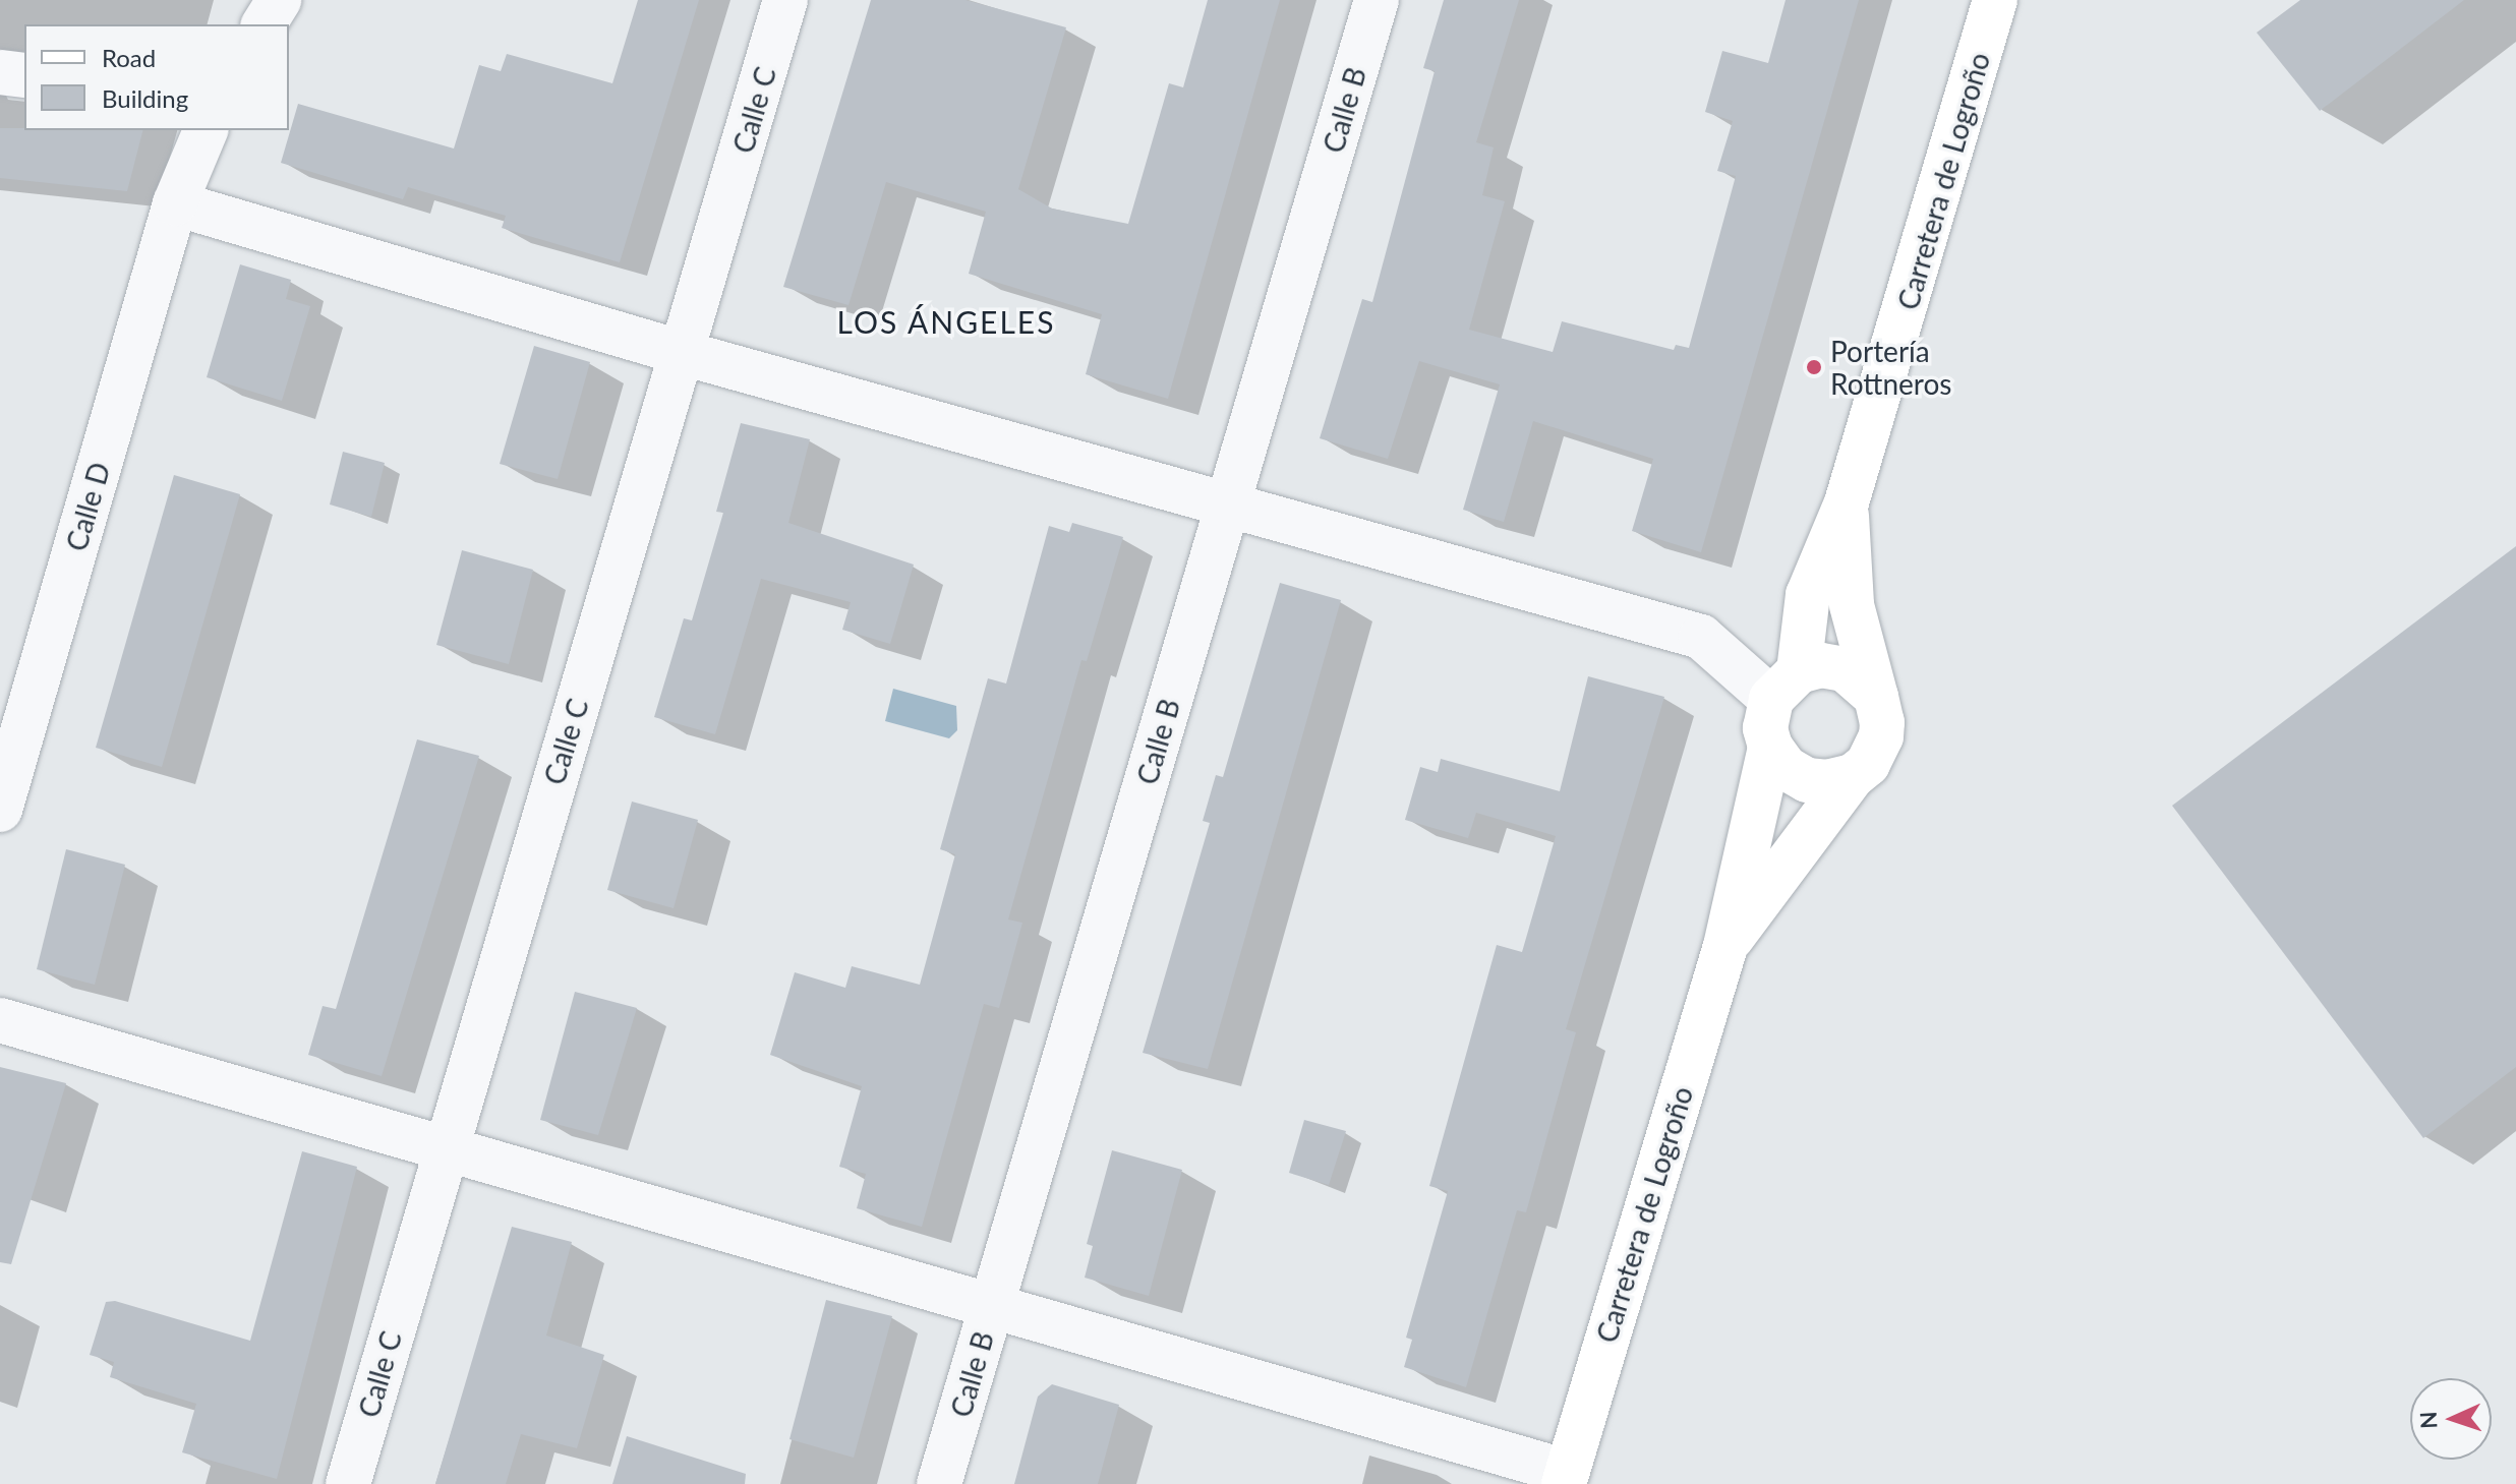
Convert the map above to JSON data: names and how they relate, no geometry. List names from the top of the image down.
{
  "streets": {
    "main road": ["Carretera de Logroño"],
    "street": ["Calle C", "Calle B", "Calle D"]
  },
  "districts": ["LOS ÁNGELES"],
  "places": ["Portería Rottneros"],
  "legend": ["Road", "Building"],
  "north": "left"
}
